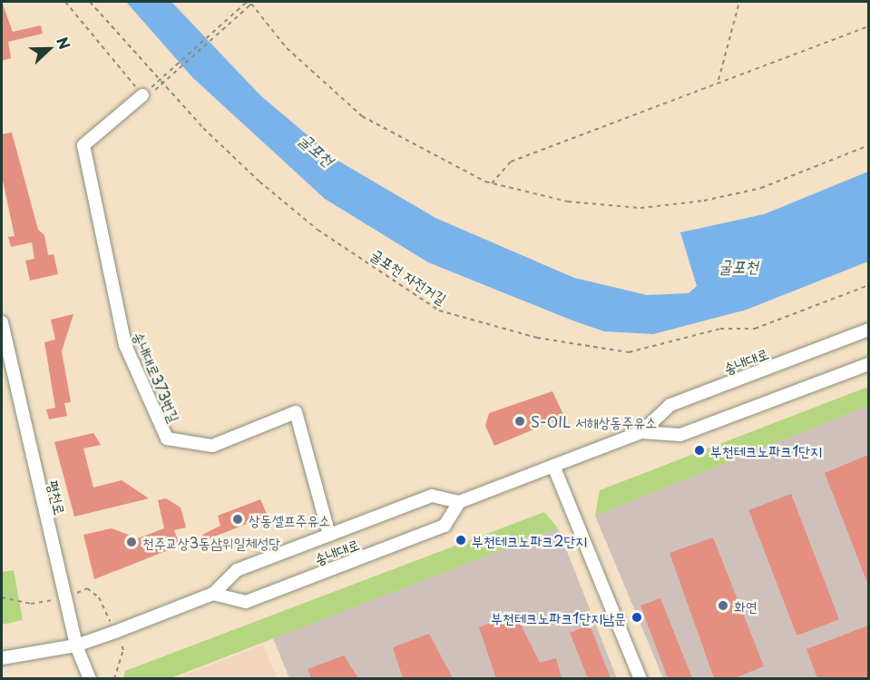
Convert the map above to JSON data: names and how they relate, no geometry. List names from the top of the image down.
{
  "streets": {
    "street": ["송내대로", "송내대로373번길", "평천로"],
    "path": ["굴포천 자전거길"]
  },
  "crossings": [
    ["송내대로", "송내대로373번길"],
    ["송내대로", "평천로"]
  ],
  "water": ["굴포천"],
  "places": [
    "S-OIL 서해상동주유소",
    "부천테크노파크1단지",
    "상동셀프주유소",
    "부천테크노파크2단지",
    "천주교상3동삼위일체성당",
    "화연",
    "부천테크노파크1단지남문"
  ],
  "north": "right"
}
